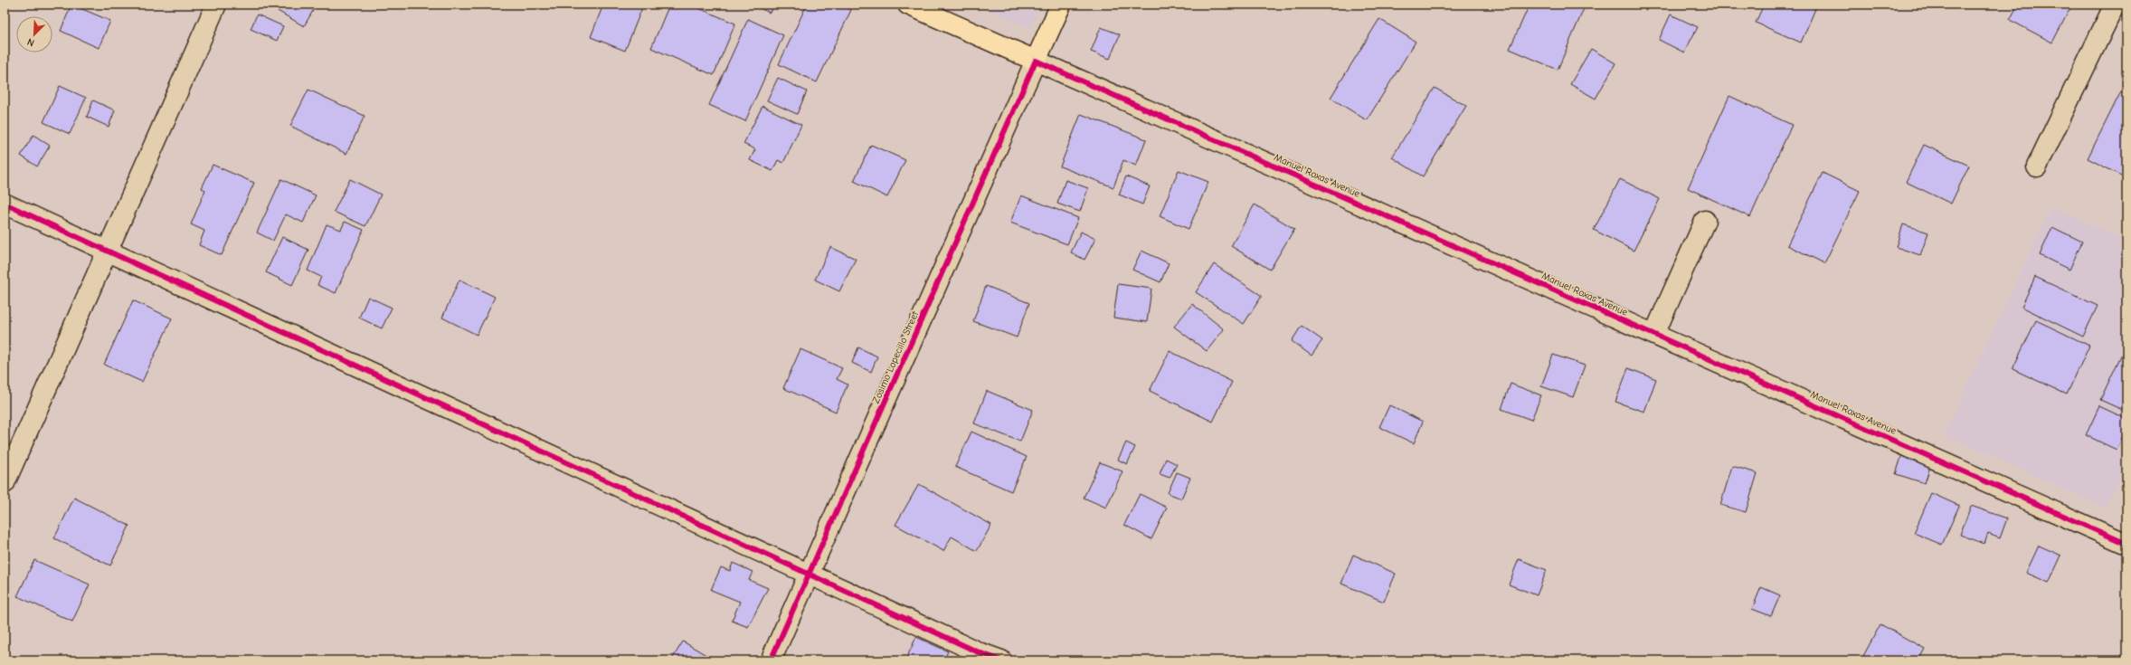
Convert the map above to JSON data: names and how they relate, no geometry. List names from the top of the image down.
{
  "streets": {
    "main road": ["Manuel Roxas Avenue", "Zosimo Lopecillo Street"]
  },
  "crossings": [
    ["Manuel Roxas Avenue", "Zosimo Lopecillo Street"]
  ],
  "north": "bottom left"
}
